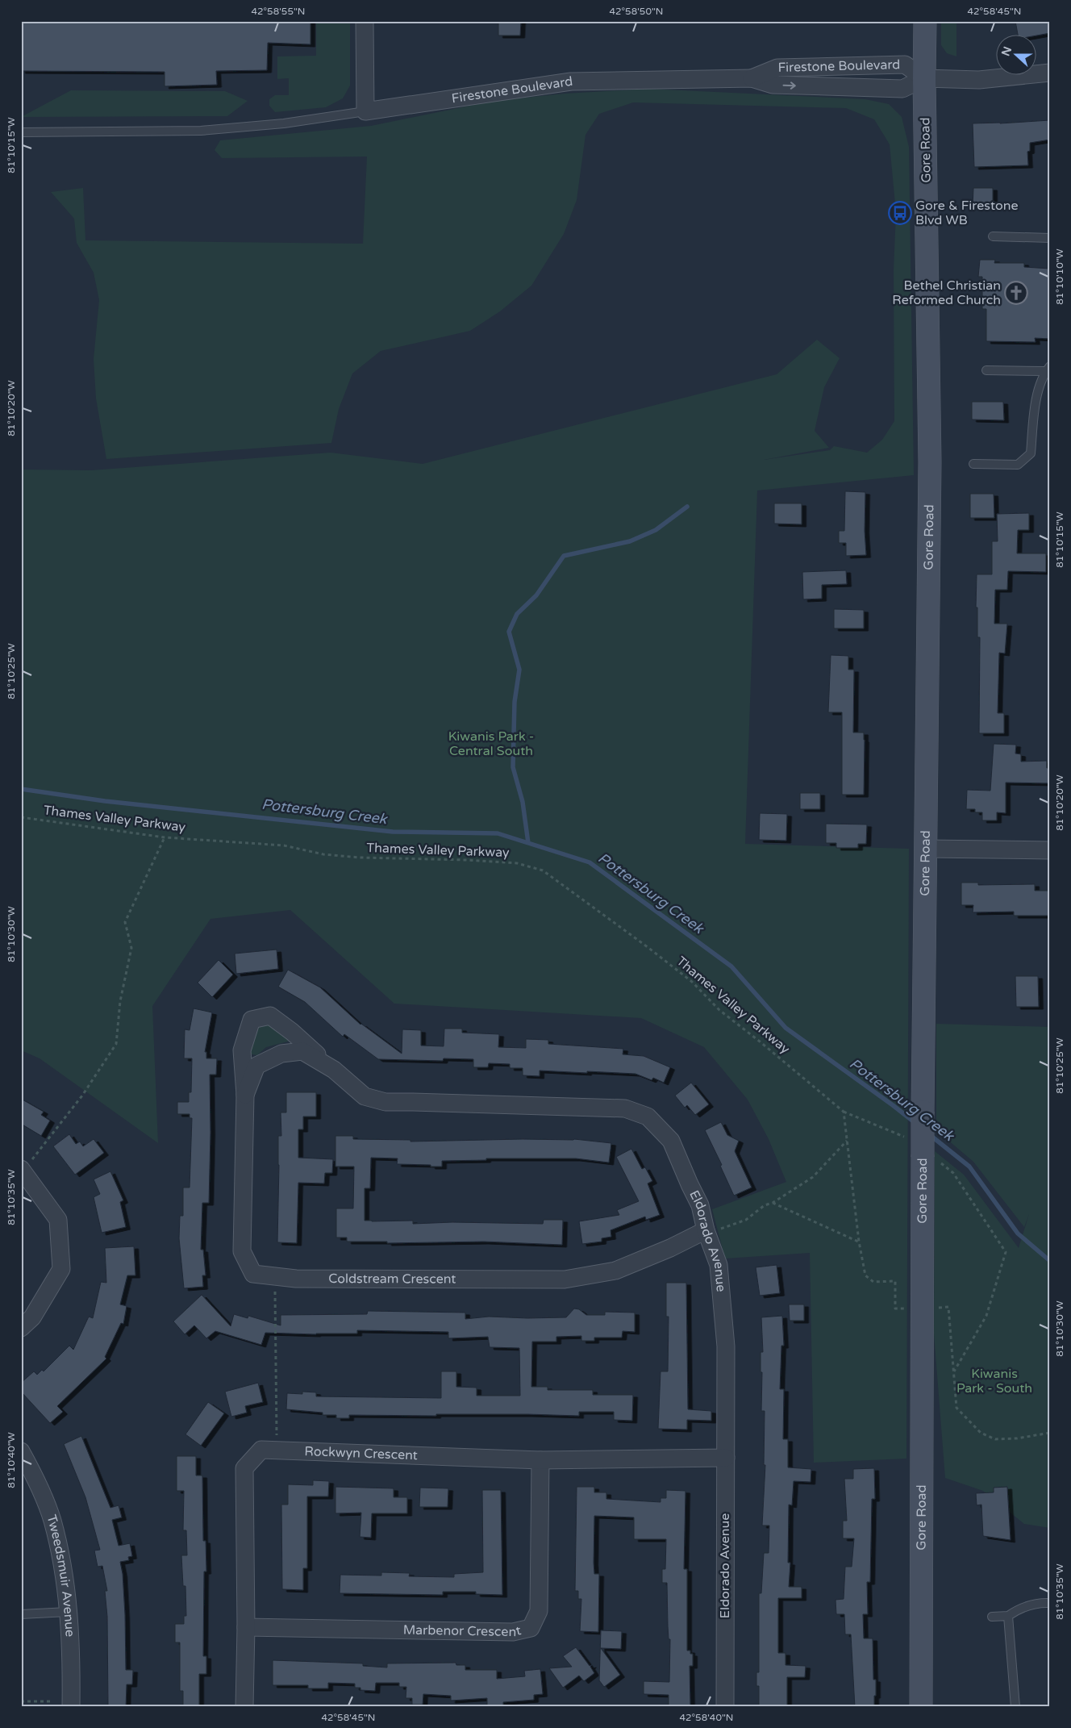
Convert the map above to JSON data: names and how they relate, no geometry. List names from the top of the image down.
{
  "streets": {
    "main road": ["Gore Road"],
    "street": [
      "Firestone Boulevard",
      "Eldorado Avenue",
      "Coldstream Crescent",
      "Rockwyn Crescent",
      "Tweedsmuir Avenue",
      "Marbenor Crescent"
    ],
    "path": ["Thames Valley Parkway"]
  },
  "crossings": [
    ["Firestone Boulevard", "Gore Road"],
    ["Eldorado Avenue", "Coldstream Crescent"],
    ["Eldorado Avenue", "Rockwyn Crescent"],
    ["Rockwyn Crescent", "Marbenor Crescent"]
  ],
  "water": ["Pottersburg Creek"],
  "parks": ["Kiwanis Park - Central South", "Kiwanis Park - South"],
  "places": {
    "bus stop": ["Gore & Firestone Blvd WB"],
    "church": ["Bethel Christian Reformed Church"]
  },
  "north": "left",
  "coordinates": [
    "42°58'55\"N",
    "42°58'50\"N",
    "42°58'45\"N",
    "81°10'15\"W",
    "81°10'10\"W",
    "81°10'20\"W",
    "81°10'25\"W",
    "81°10'30\"W",
    "81°10'35\"W",
    "81°10'40\"W",
    "42°58'40\"N"
  ]
}
